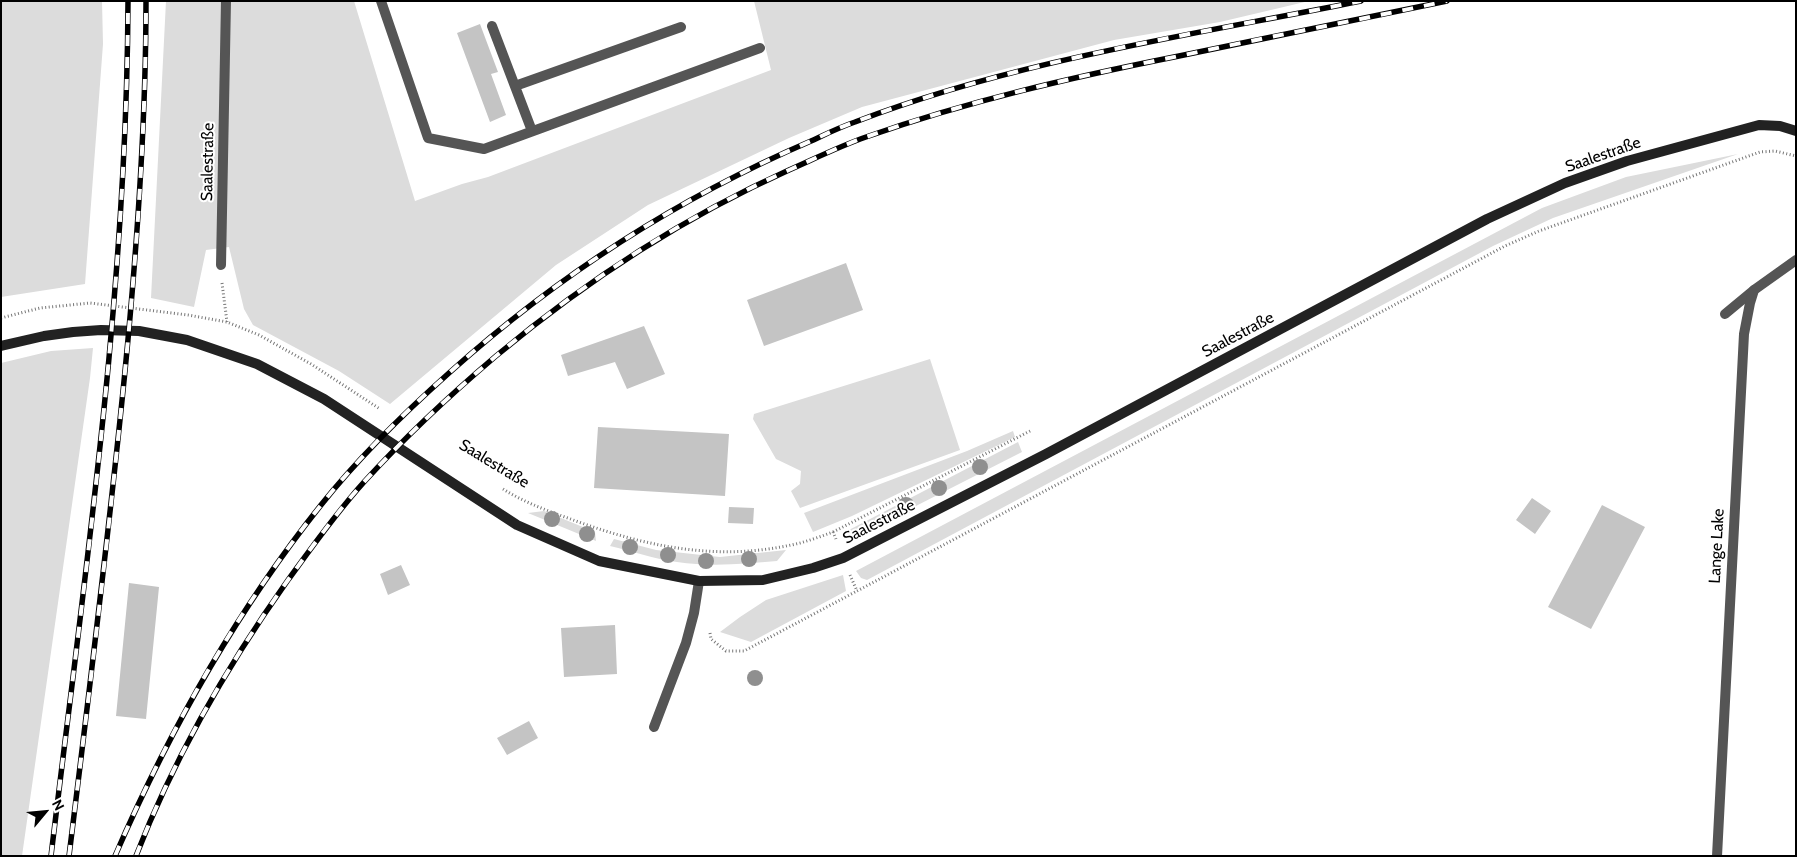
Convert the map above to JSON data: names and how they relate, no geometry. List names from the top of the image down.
{
  "streets": {
    "main road": ["Saalestraße"],
    "street": ["Lange Lake"]
  },
  "north": "top right"
}
